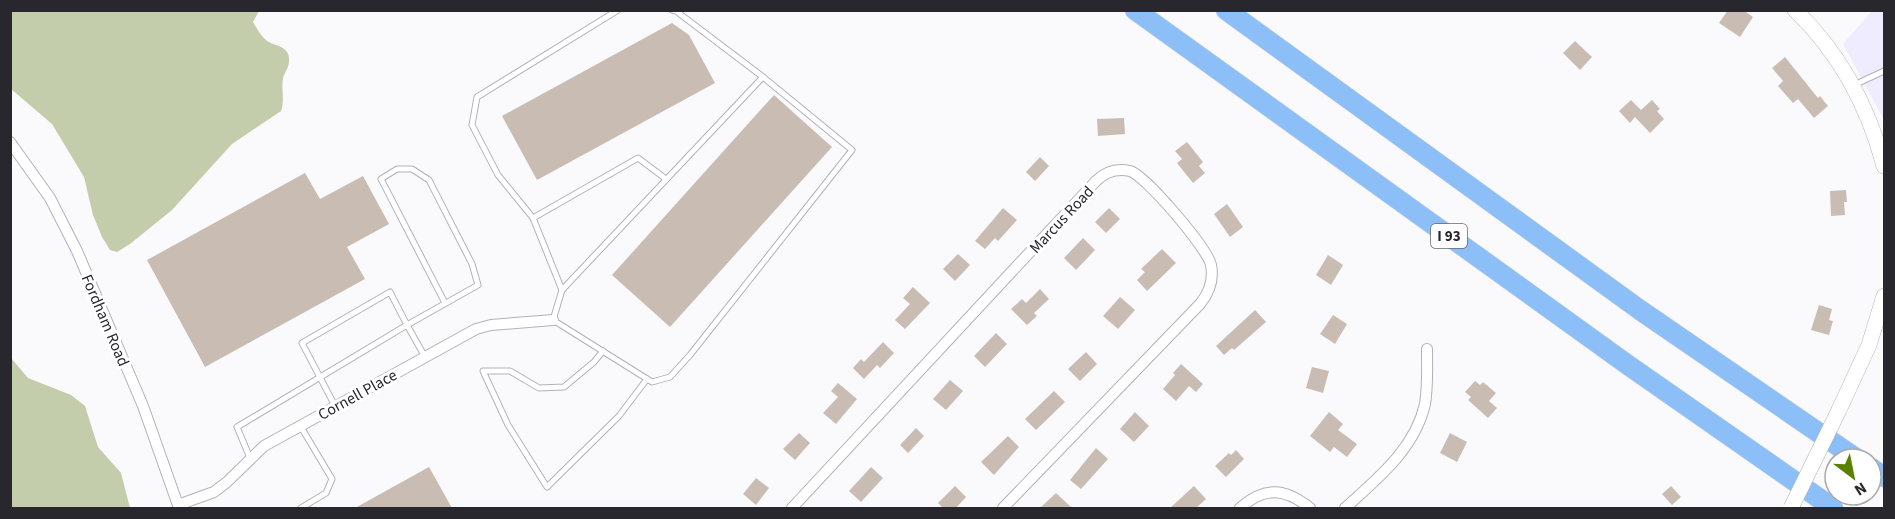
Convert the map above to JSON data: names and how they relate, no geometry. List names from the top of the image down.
{
  "streets": {
    "highway": ["I 93"],
    "street": ["Marcus Road", "Fordham Road", "Cornell Place"]
  },
  "crossings": [
    ["Fordham Road", "Cornell Place"]
  ],
  "north": "bottom right"
}
